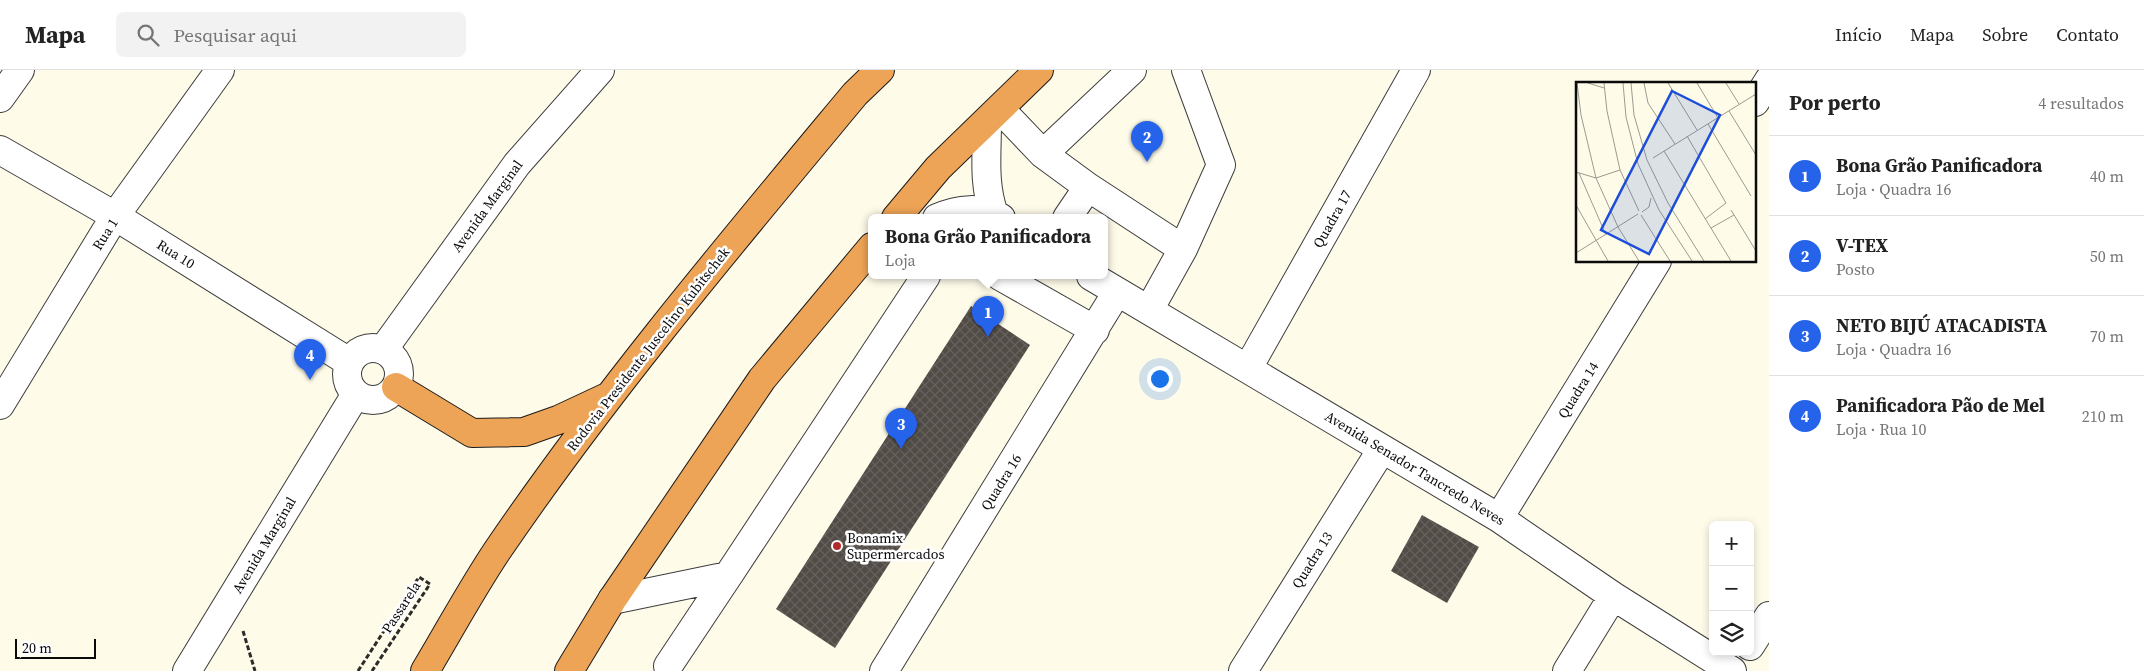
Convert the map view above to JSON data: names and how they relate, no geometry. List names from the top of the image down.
{
  "streets": {
    "highway": ["Rodovia Presidente Juscelino Kubitschek"],
    "street": [
      "Avenida Marginal",
      "Quadra 17",
      "Rua 1",
      "Rua 10",
      "Quadra 14",
      "Avenida Senador Tancredo Neves",
      "Quadra 16",
      "Quadra 13"
    ],
    "path": ["Passarela"]
  },
  "crossings": [
    ["Avenida Marginal", "Rua 10"],
    ["Quadra 17", "Avenida Senador Tancredo Neves"],
    ["Rua 1", "Rua 10"],
    ["Quadra 14", "Avenida Senador Tancredo Neves"],
    ["Avenida Senador Tancredo Neves", "Quadra 16"],
    ["Avenida Senador Tancredo Neves", "Quadra 13"]
  ],
  "places": ["Bonamix Supermercados"],
  "scale_bar": "20 m",
  "page": {
    "header": "Mapa",
    "search": "Pesquisar aqui",
    "nav": [
      "Início",
      "Mapa",
      "Sobre",
      "Contato"
    ],
    "heading": ["Por perto", "4 resultados"],
    "pins": [
      "2",
      "1",
      "4",
      "3"
    ],
    "list": [
      {
        "mark": "1",
        "name": "Bona Grão Panificadora",
        "note": "Loja · Quadra 16",
        "value": "40 m"
      },
      {
        "mark": "2",
        "name": "V-TEX",
        "note": "Posto",
        "value": "50 m"
      },
      {
        "mark": "3",
        "name": "NETO BIJÚ ATACADISTA",
        "note": "Loja · Quadra 16",
        "value": "70 m"
      },
      {
        "mark": "4",
        "name": "Panificadora Pão de Mel",
        "note": "Loja · Rua 10",
        "value": "210 m"
      }
    ],
    "popup": ["Bona Grão Panificadora", "Loja"],
    "map_buttons": ["+", "−"],
    "scale": "20 m"
  }
}
